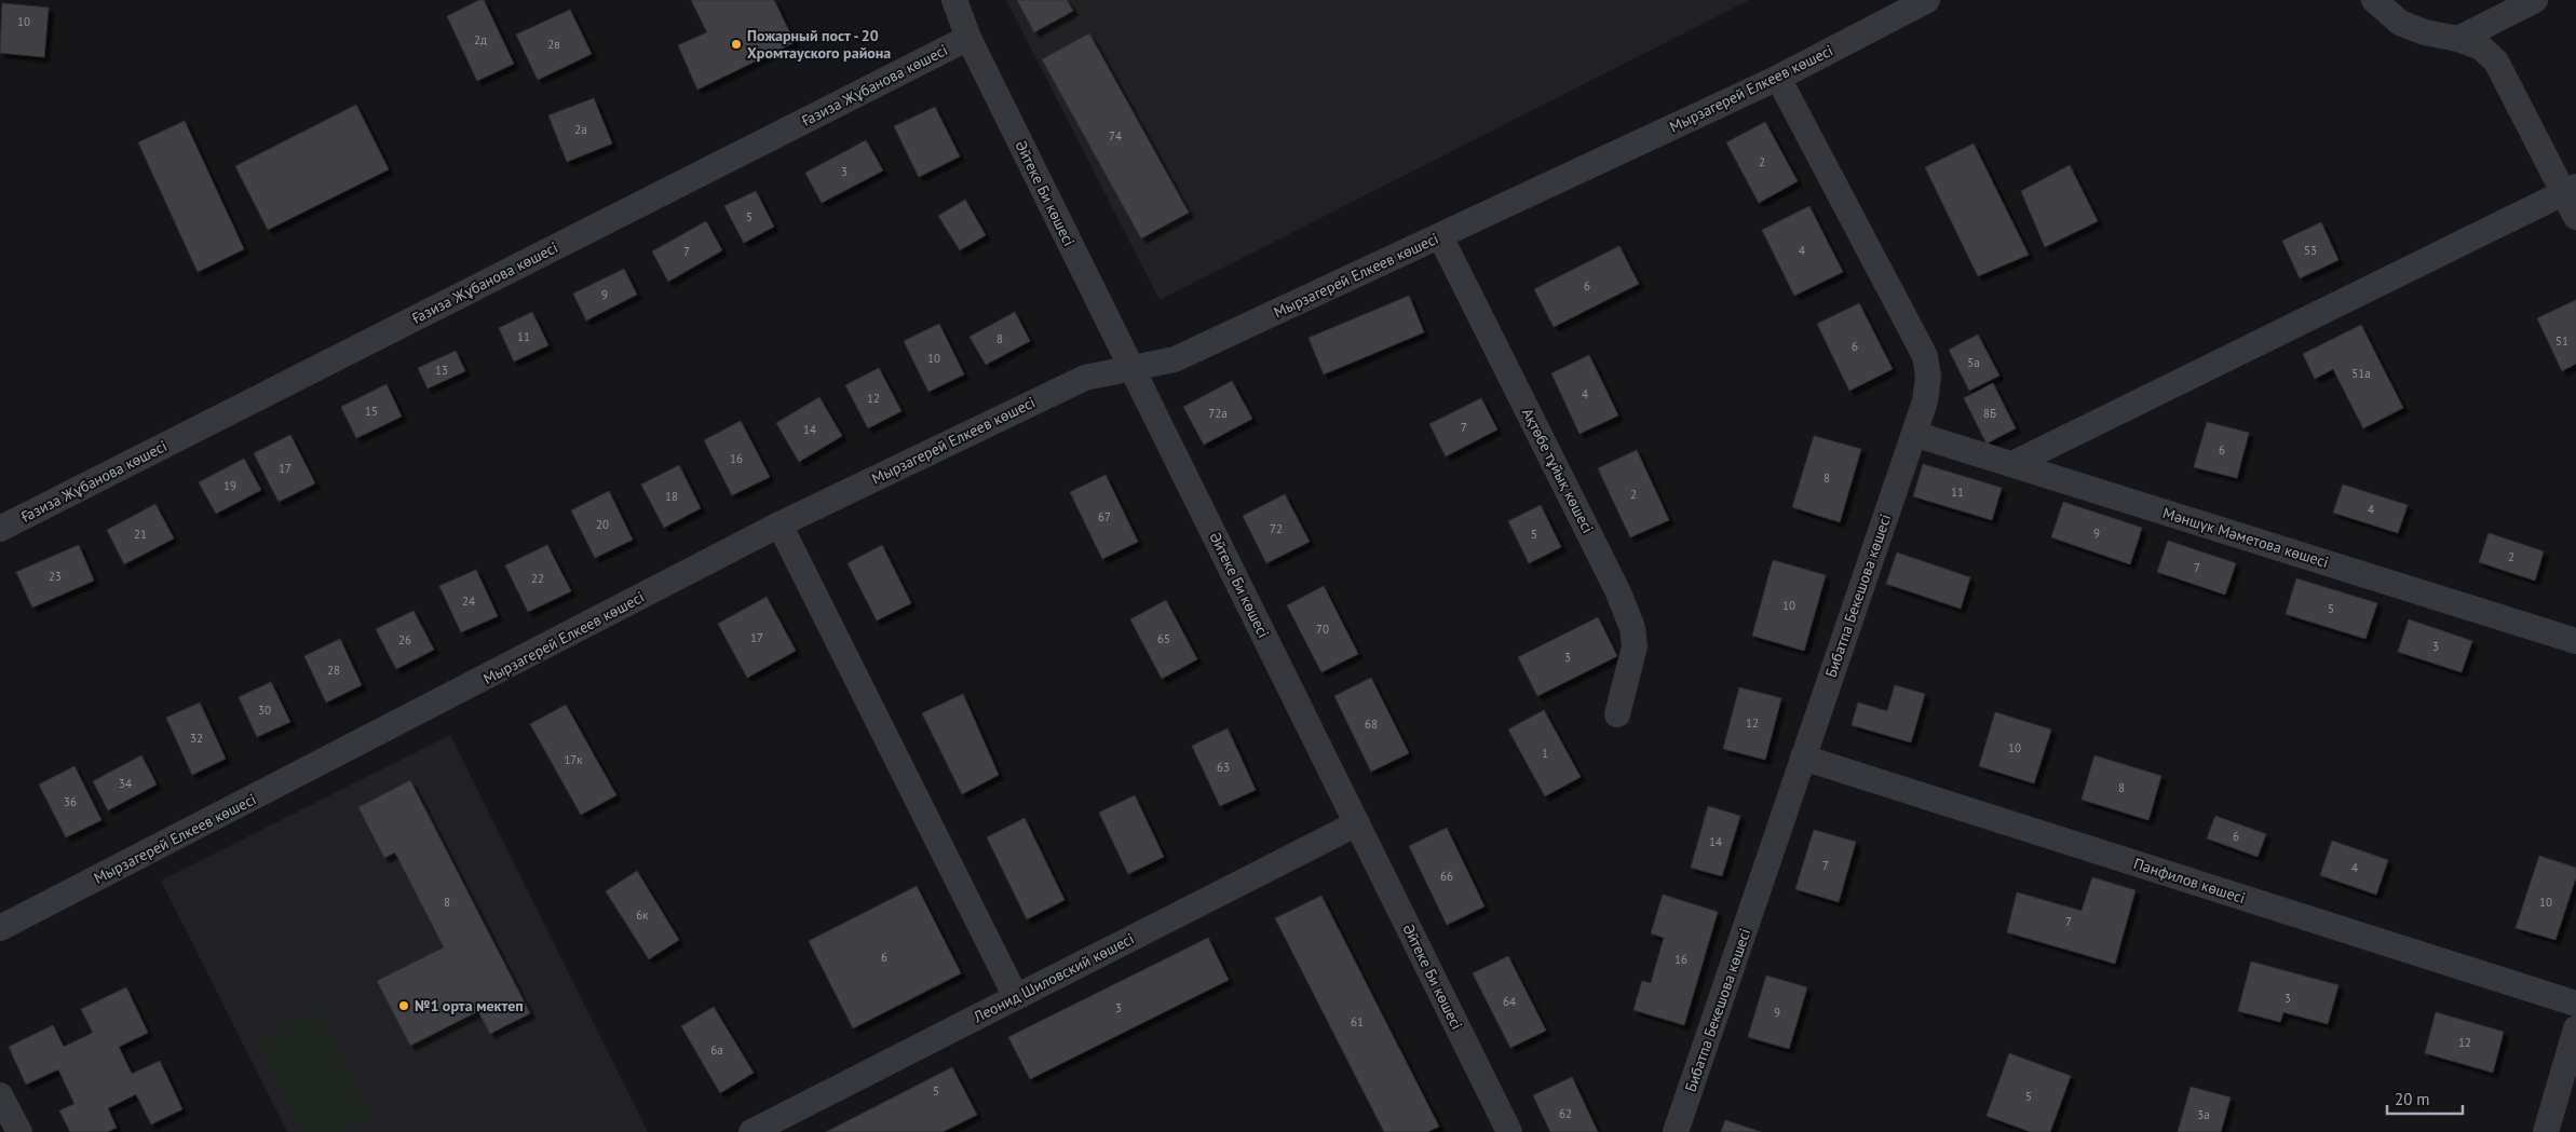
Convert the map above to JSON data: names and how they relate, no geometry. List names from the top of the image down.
{
  "streets": {
    "street": [
      "Ғазиза Жұбанова көшесі",
      "Мырзагерей Елкеев көшесі",
      "Әйтеке Би көшесі",
      "Ақтөбе тұйық көшесі",
      "Мәншүк Мәметова көшесі",
      "Бибатпа Бекешова көшесі",
      "Панфилов көшесі",
      "Леонид Шиловский көшесі"
    ]
  },
  "crossings": [
    ["Ғазиза Жұбанова көшесі", "Әйтеке Би көшесі"],
    ["Мырзагерей Елкеев көшесі", "Әйтеке Би көшесі"],
    ["Мырзагерей Елкеев көшесі", "Ақтөбе тұйық көшесі"],
    ["Мырзагерей Елкеев көшесі", "Бибатпа Бекешова көшесі"],
    ["Әйтеке Би көшесі", "Леонид Шиловский көшесі"],
    ["Мәншүк Мәметова көшесі", "Бибатпа Бекешова көшесі"],
    ["Бибатпа Бекешова көшесі", "Панфилов көшесі"]
  ],
  "places": ["Пожарный пост - 20 Хромтауского района", "№1 орта мектеп"],
  "house_numbers": [
    "10",
    "2д",
    "2в",
    "2а",
    "74",
    "2",
    "3",
    "5",
    "4",
    "53",
    "7",
    "6",
    "9",
    "11",
    "8",
    "51",
    "6",
    "10",
    "5а",
    "13",
    "51а",
    "4",
    "12",
    "15",
    "72а",
    "8Б",
    "7",
    "14",
    "6",
    "16",
    "17",
    "8",
    "19",
    "11",
    "2",
    "18",
    "4",
    "67",
    "20",
    "72",
    "9",
    "21",
    "5",
    "2",
    "7",
    "23",
    "22",
    "24",
    "10",
    "5",
    "70",
    "17",
    "65",
    "26",
    "3",
    "3",
    "28",
    "30",
    "12",
    "68",
    "32",
    "10",
    "1",
    "17к",
    "63",
    "34",
    "8",
    "36",
    "6",
    "14",
    "7",
    "4",
    "66",
    "8",
    "10",
    "6к",
    "7",
    "6",
    "16",
    "3",
    "64",
    "3",
    "9",
    "61",
    "12",
    "6а",
    "5",
    "5",
    "62",
    "3а"
  ],
  "scale_bar": "20 m"
}
